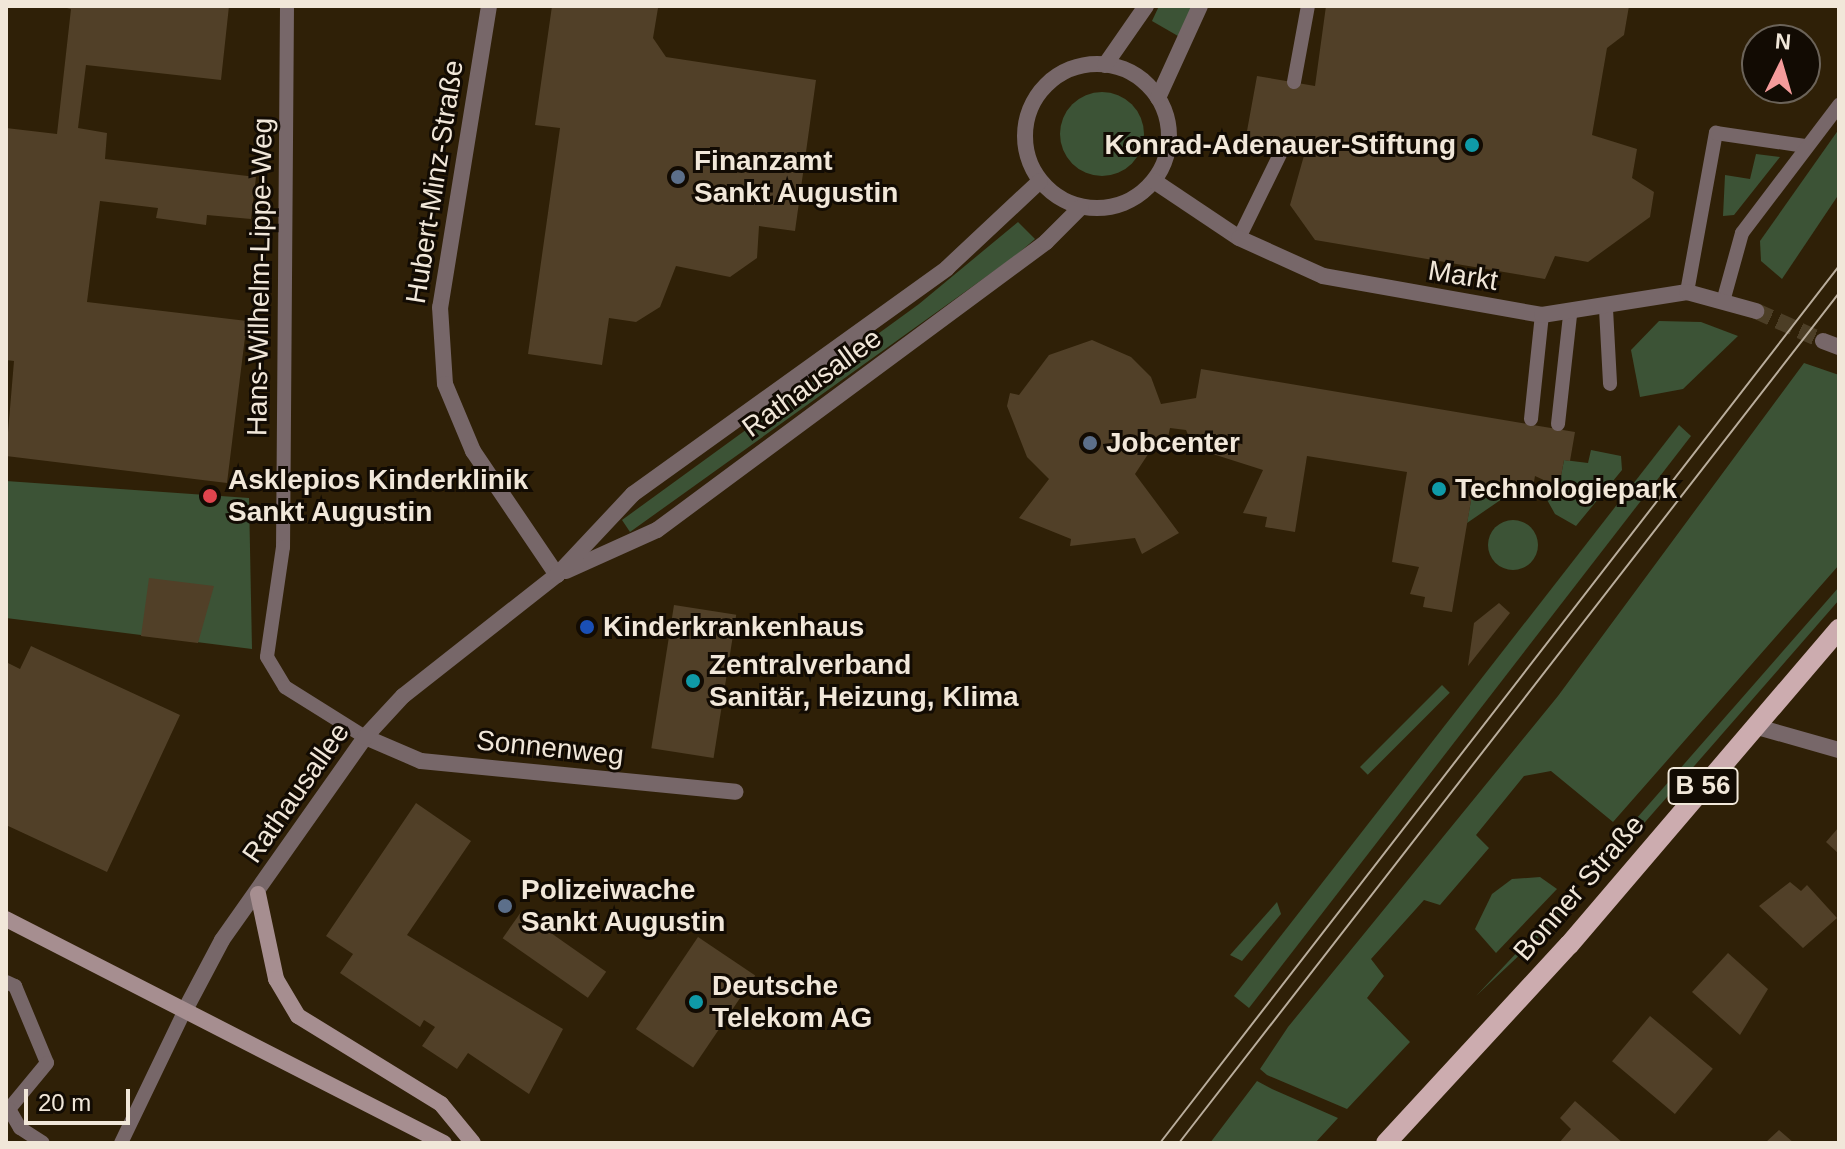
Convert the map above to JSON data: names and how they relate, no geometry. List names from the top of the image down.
{
  "streets": {
    "main road": ["B 56", "Bonner Straße"],
    "street": [
      "Hubert-Minz-Straße",
      "Markt",
      "Rathausallee",
      "Sonnenweg"
    ],
    "lane": ["Hans-Wilhelm-Lippe-Weg"]
  },
  "crossings": [
    ["Hubert-Minz-Straße", "Rathausallee"],
    ["Markt", "Rathausallee"],
    ["Hans-Wilhelm-Lippe-Weg", "Rathausallee"],
    ["Hans-Wilhelm-Lippe-Weg", "Sonnenweg"],
    ["Rathausallee", "Sonnenweg"]
  ],
  "places": [
    "Konrad-Adenauer-Stiftung",
    "Finanzamt Sankt Augustin",
    "Jobcenter",
    "Technologiepark",
    "Asklepios Kinderklinik Sankt Augustin",
    "Kinderkrankenhaus",
    "Zentralverband Sanitär, Heizung, Klima",
    "Polizeiwache Sankt Augustin",
    "Deutsche Telekom AG"
  ],
  "scale_bar": "20 m",
  "north": "top"
}
